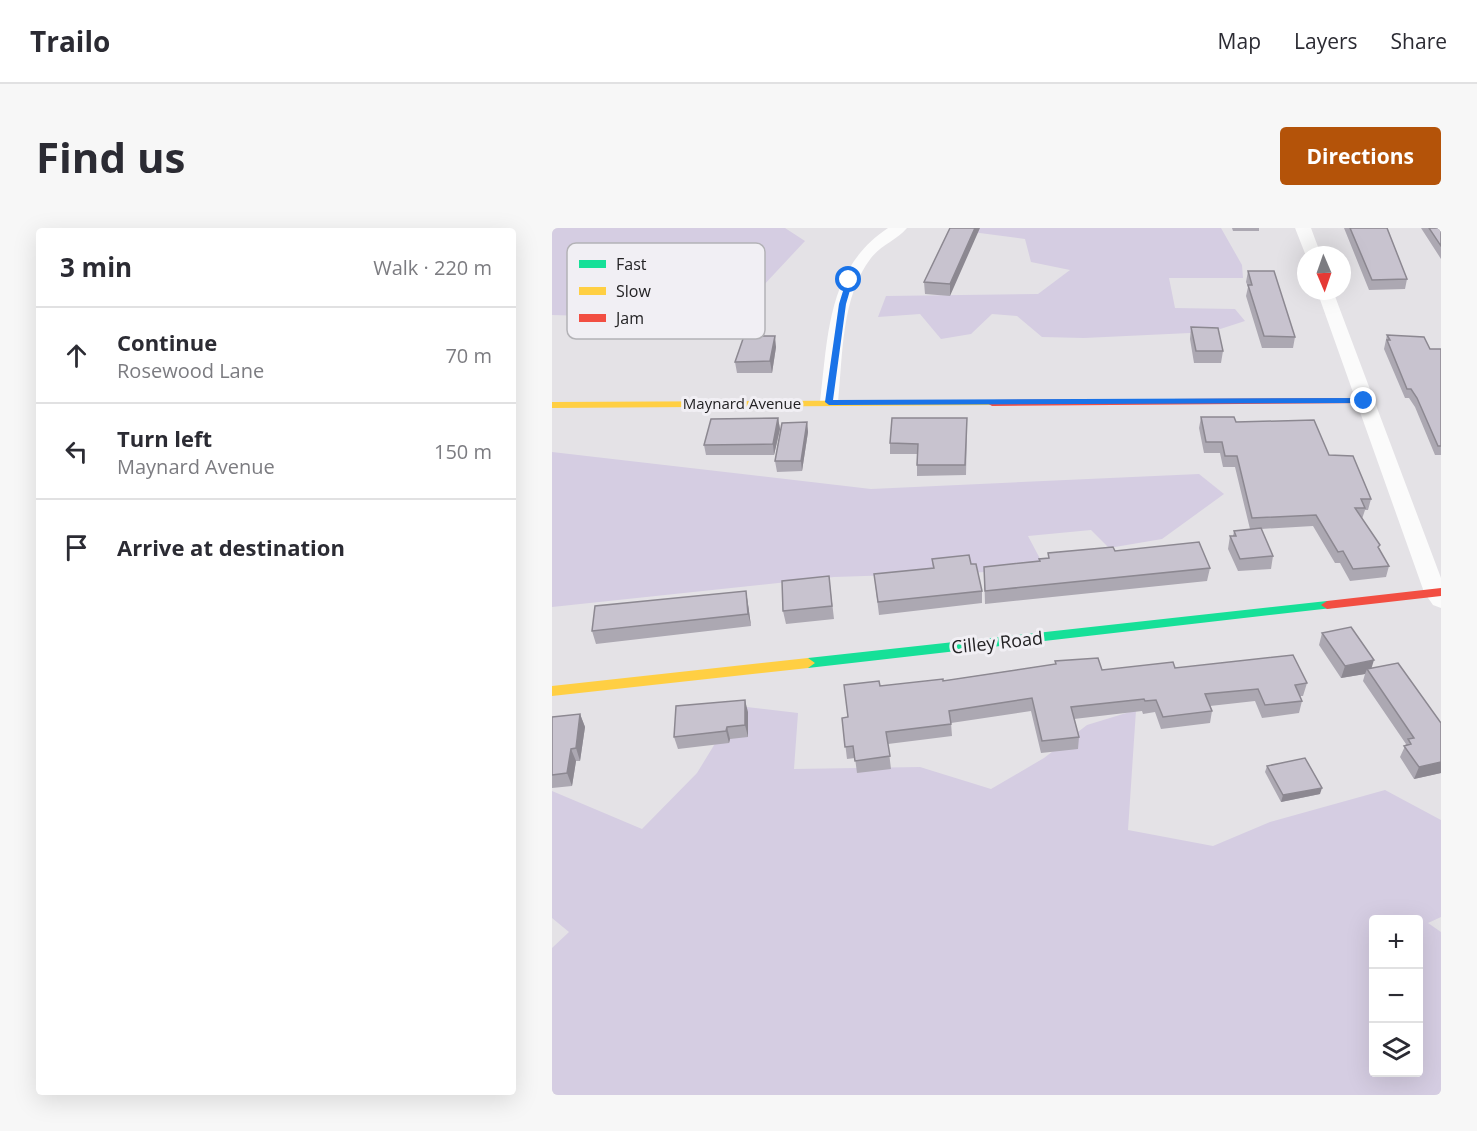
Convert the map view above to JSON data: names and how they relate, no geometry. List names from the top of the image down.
{
  "streets": {
    "street": ["Maynard Avenue", "Cilley Road"]
  },
  "legend": ["Fast", "Slow", "Jam"],
  "north": "bottom",
  "page": {
    "header": "Trailo",
    "nav": ["Map", "Layers", "Share"],
    "buttons": "Directions",
    "title": "Find us",
    "heading": ["3 min", "Walk · 220 m"],
    "list": [
      ["Continue", "Rosewood Lane", "70 m"],
      ["Turn left", "Maynard Avenue", "150 m"],
      "Arrive at destination"
    ],
    "map_buttons": ["+", "−"]
  }
}
